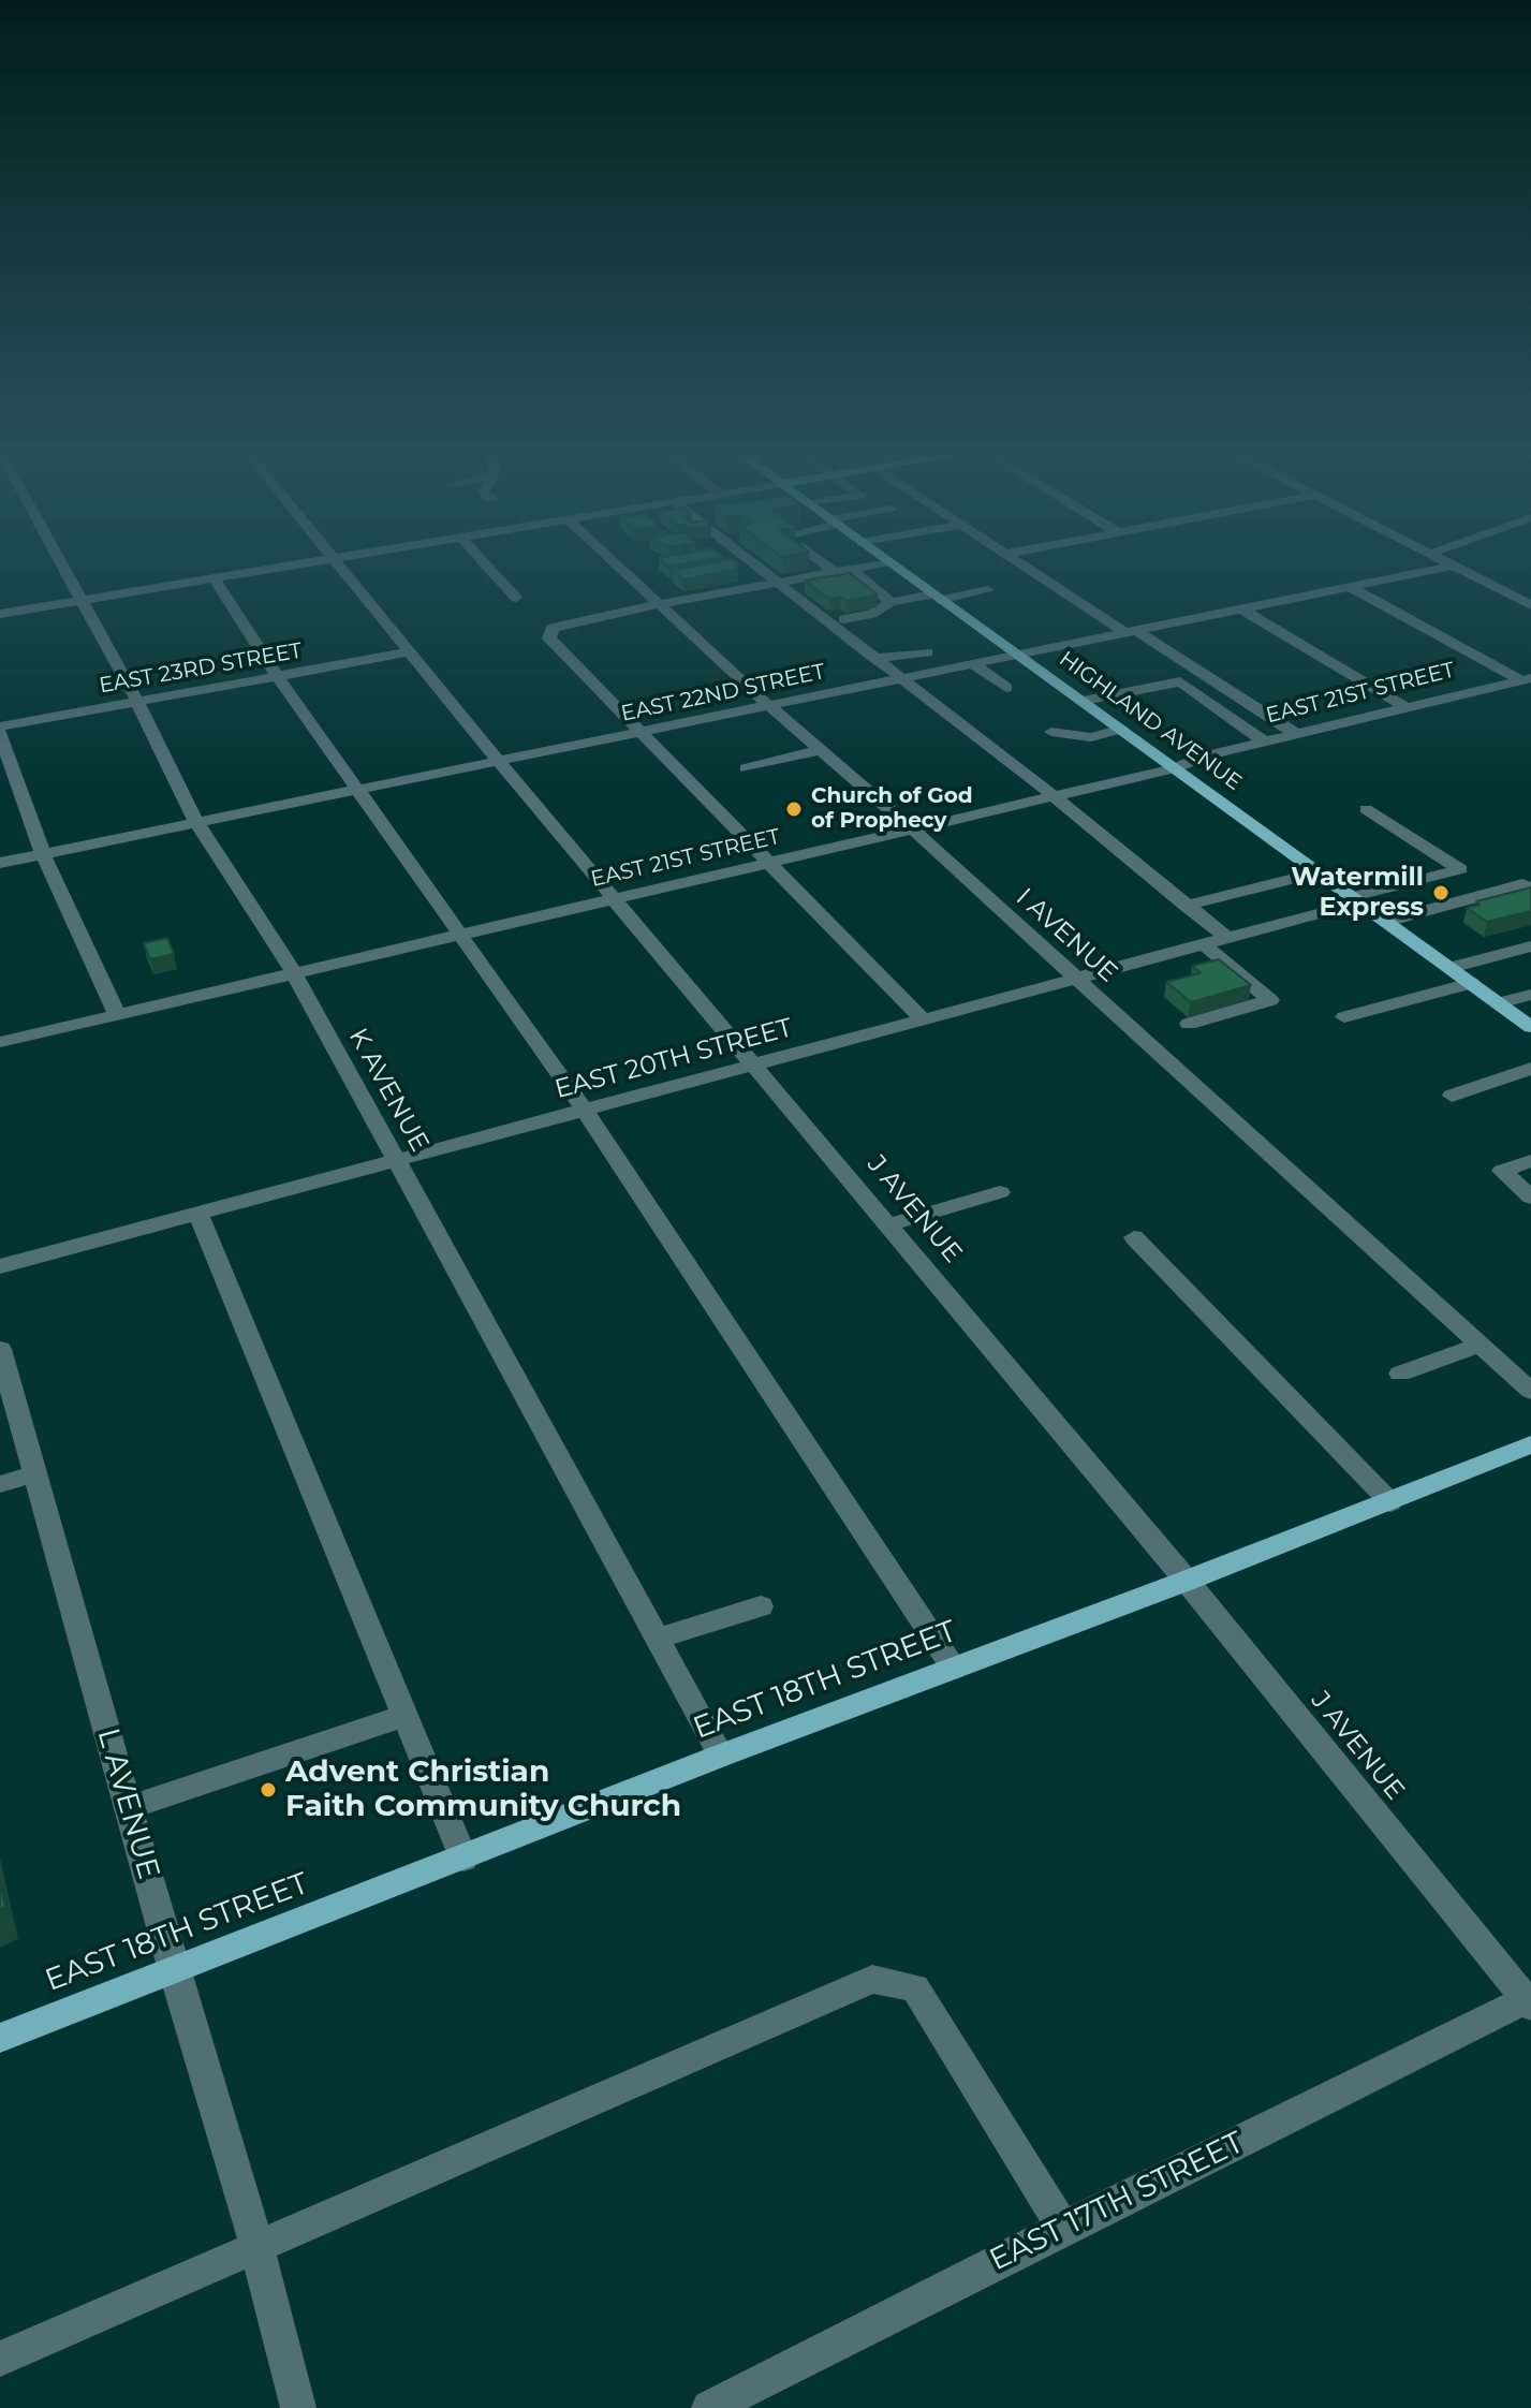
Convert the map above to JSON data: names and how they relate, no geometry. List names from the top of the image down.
{
  "streets": {
    "main road": ["HIGHLAND AVENUE", "EAST 18TH STREET"],
    "street": [
      "EAST 23RD STREET",
      "EAST 22ND STREET",
      "EAST 21ST STREET",
      "I AVENUE",
      "EAST 20TH STREET",
      "K AVENUE",
      "J AVENUE",
      "L AVENUE",
      "EAST 17TH STREET"
    ]
  },
  "crossings": [
    ["EAST 23RD STREET", "K AVENUE"],
    ["EAST 23RD STREET", "J AVENUE"],
    ["EAST 22ND STREET", "HIGHLAND AVENUE"],
    ["EAST 22ND STREET", "I AVENUE"],
    ["EAST 22ND STREET", "K AVENUE"],
    ["EAST 22ND STREET", "J AVENUE"],
    ["EAST 21ST STREET", "HIGHLAND AVENUE"],
    ["EAST 21ST STREET", "I AVENUE"],
    ["EAST 21ST STREET", "K AVENUE"],
    ["EAST 21ST STREET", "J AVENUE"],
    ["HIGHLAND AVENUE", "EAST 20TH STREET"],
    ["I AVENUE", "EAST 20TH STREET"],
    ["EAST 20TH STREET", "K AVENUE"],
    ["EAST 20TH STREET", "J AVENUE"],
    ["K AVENUE", "EAST 18TH STREET"],
    ["J AVENUE", "EAST 18TH STREET"],
    ["J AVENUE", "EAST 17TH STREET"],
    ["EAST 18TH STREET", "L AVENUE"]
  ],
  "places": ["Church of God of Prophecy", "Watermill Express", "Advent Christian Faith Community Church"]
}
